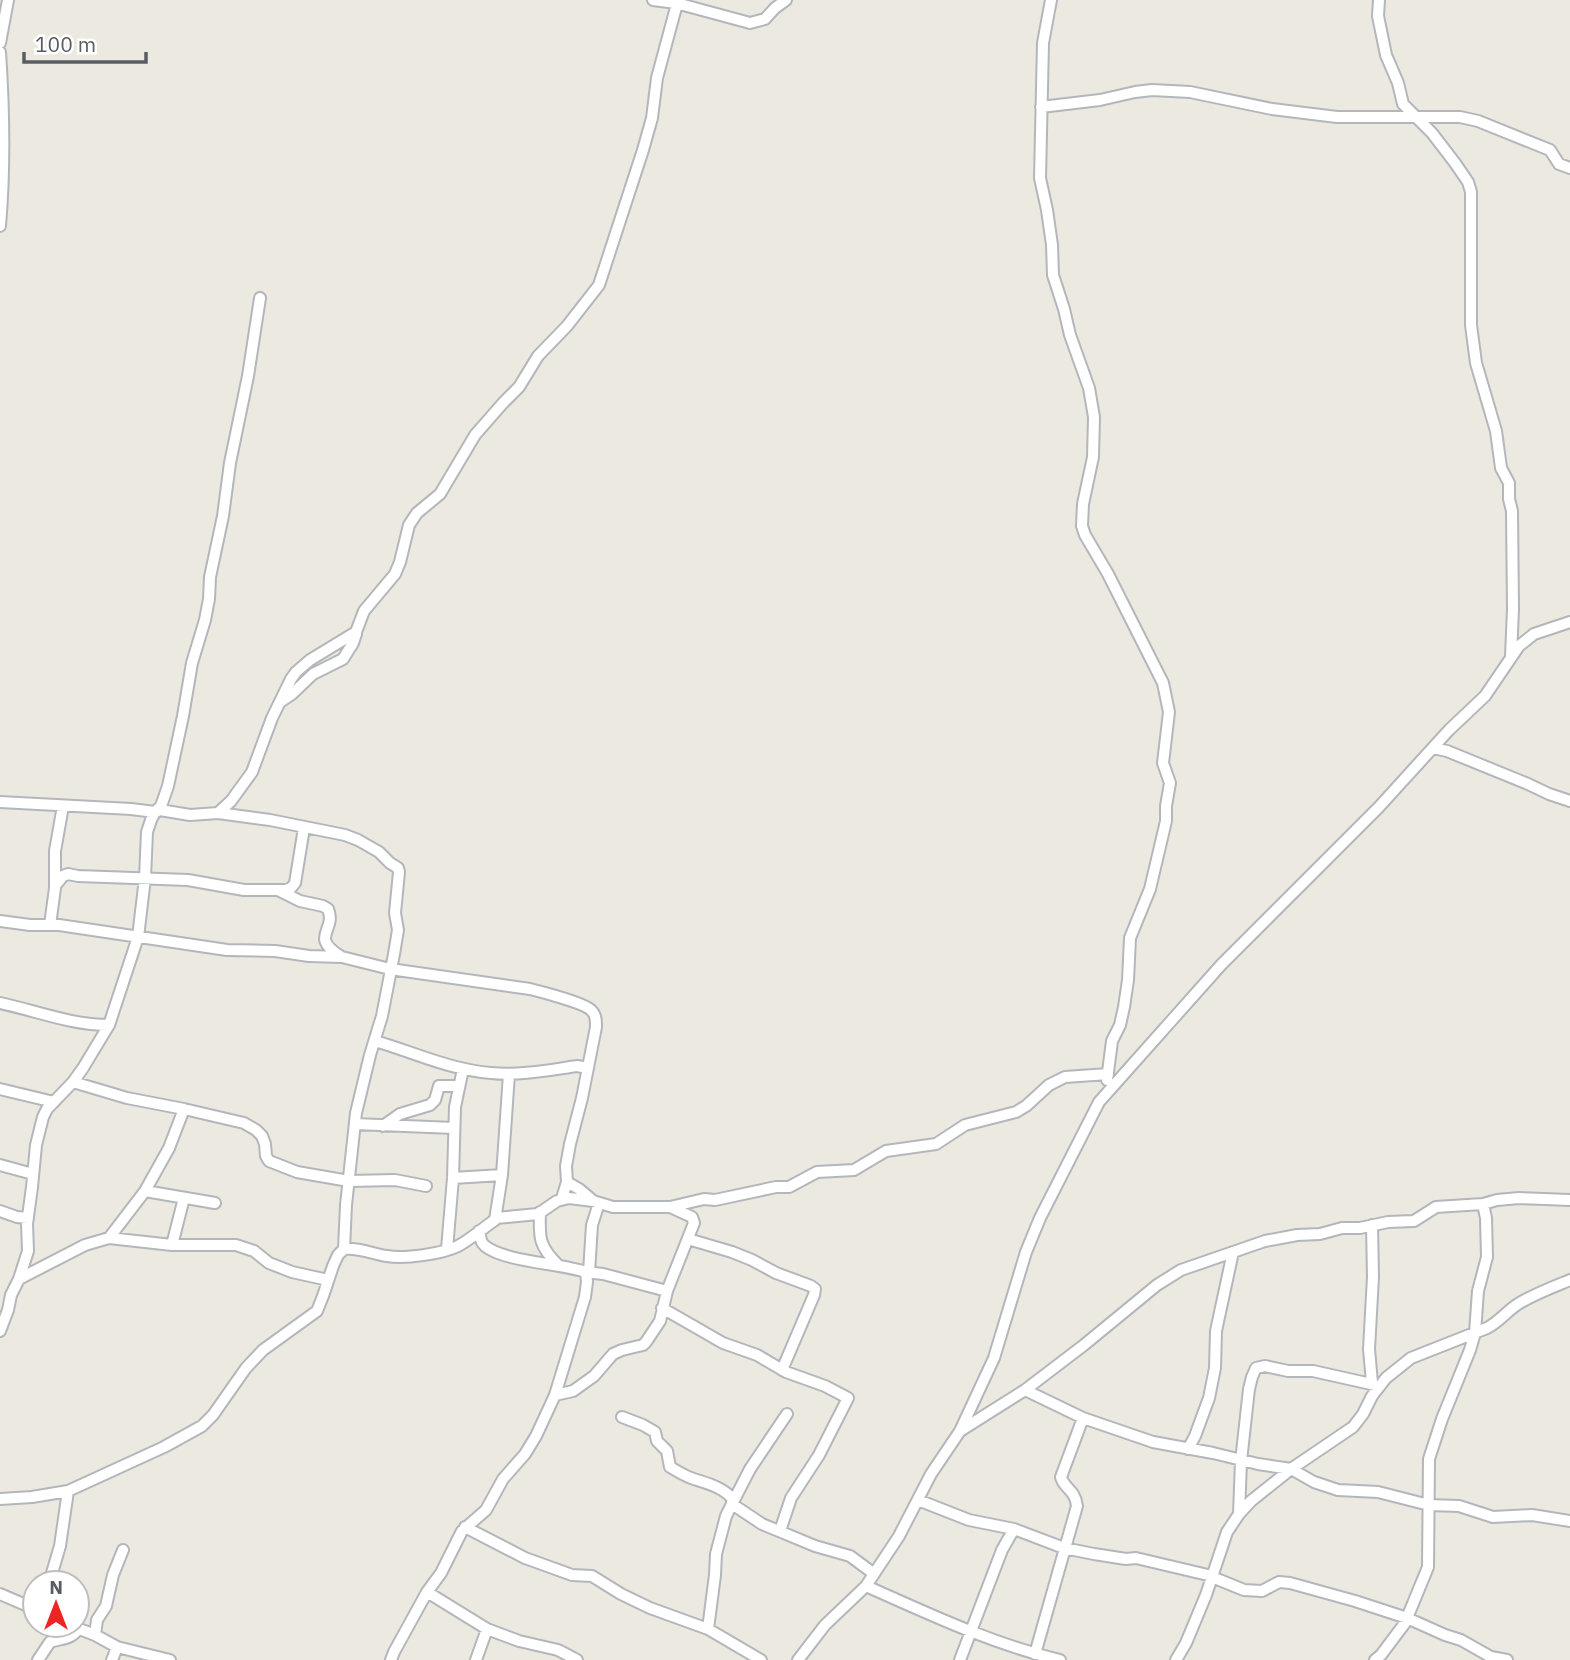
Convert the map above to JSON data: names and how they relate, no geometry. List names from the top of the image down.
{
  "scale_bar": "100 m",
  "north": "top"
}
